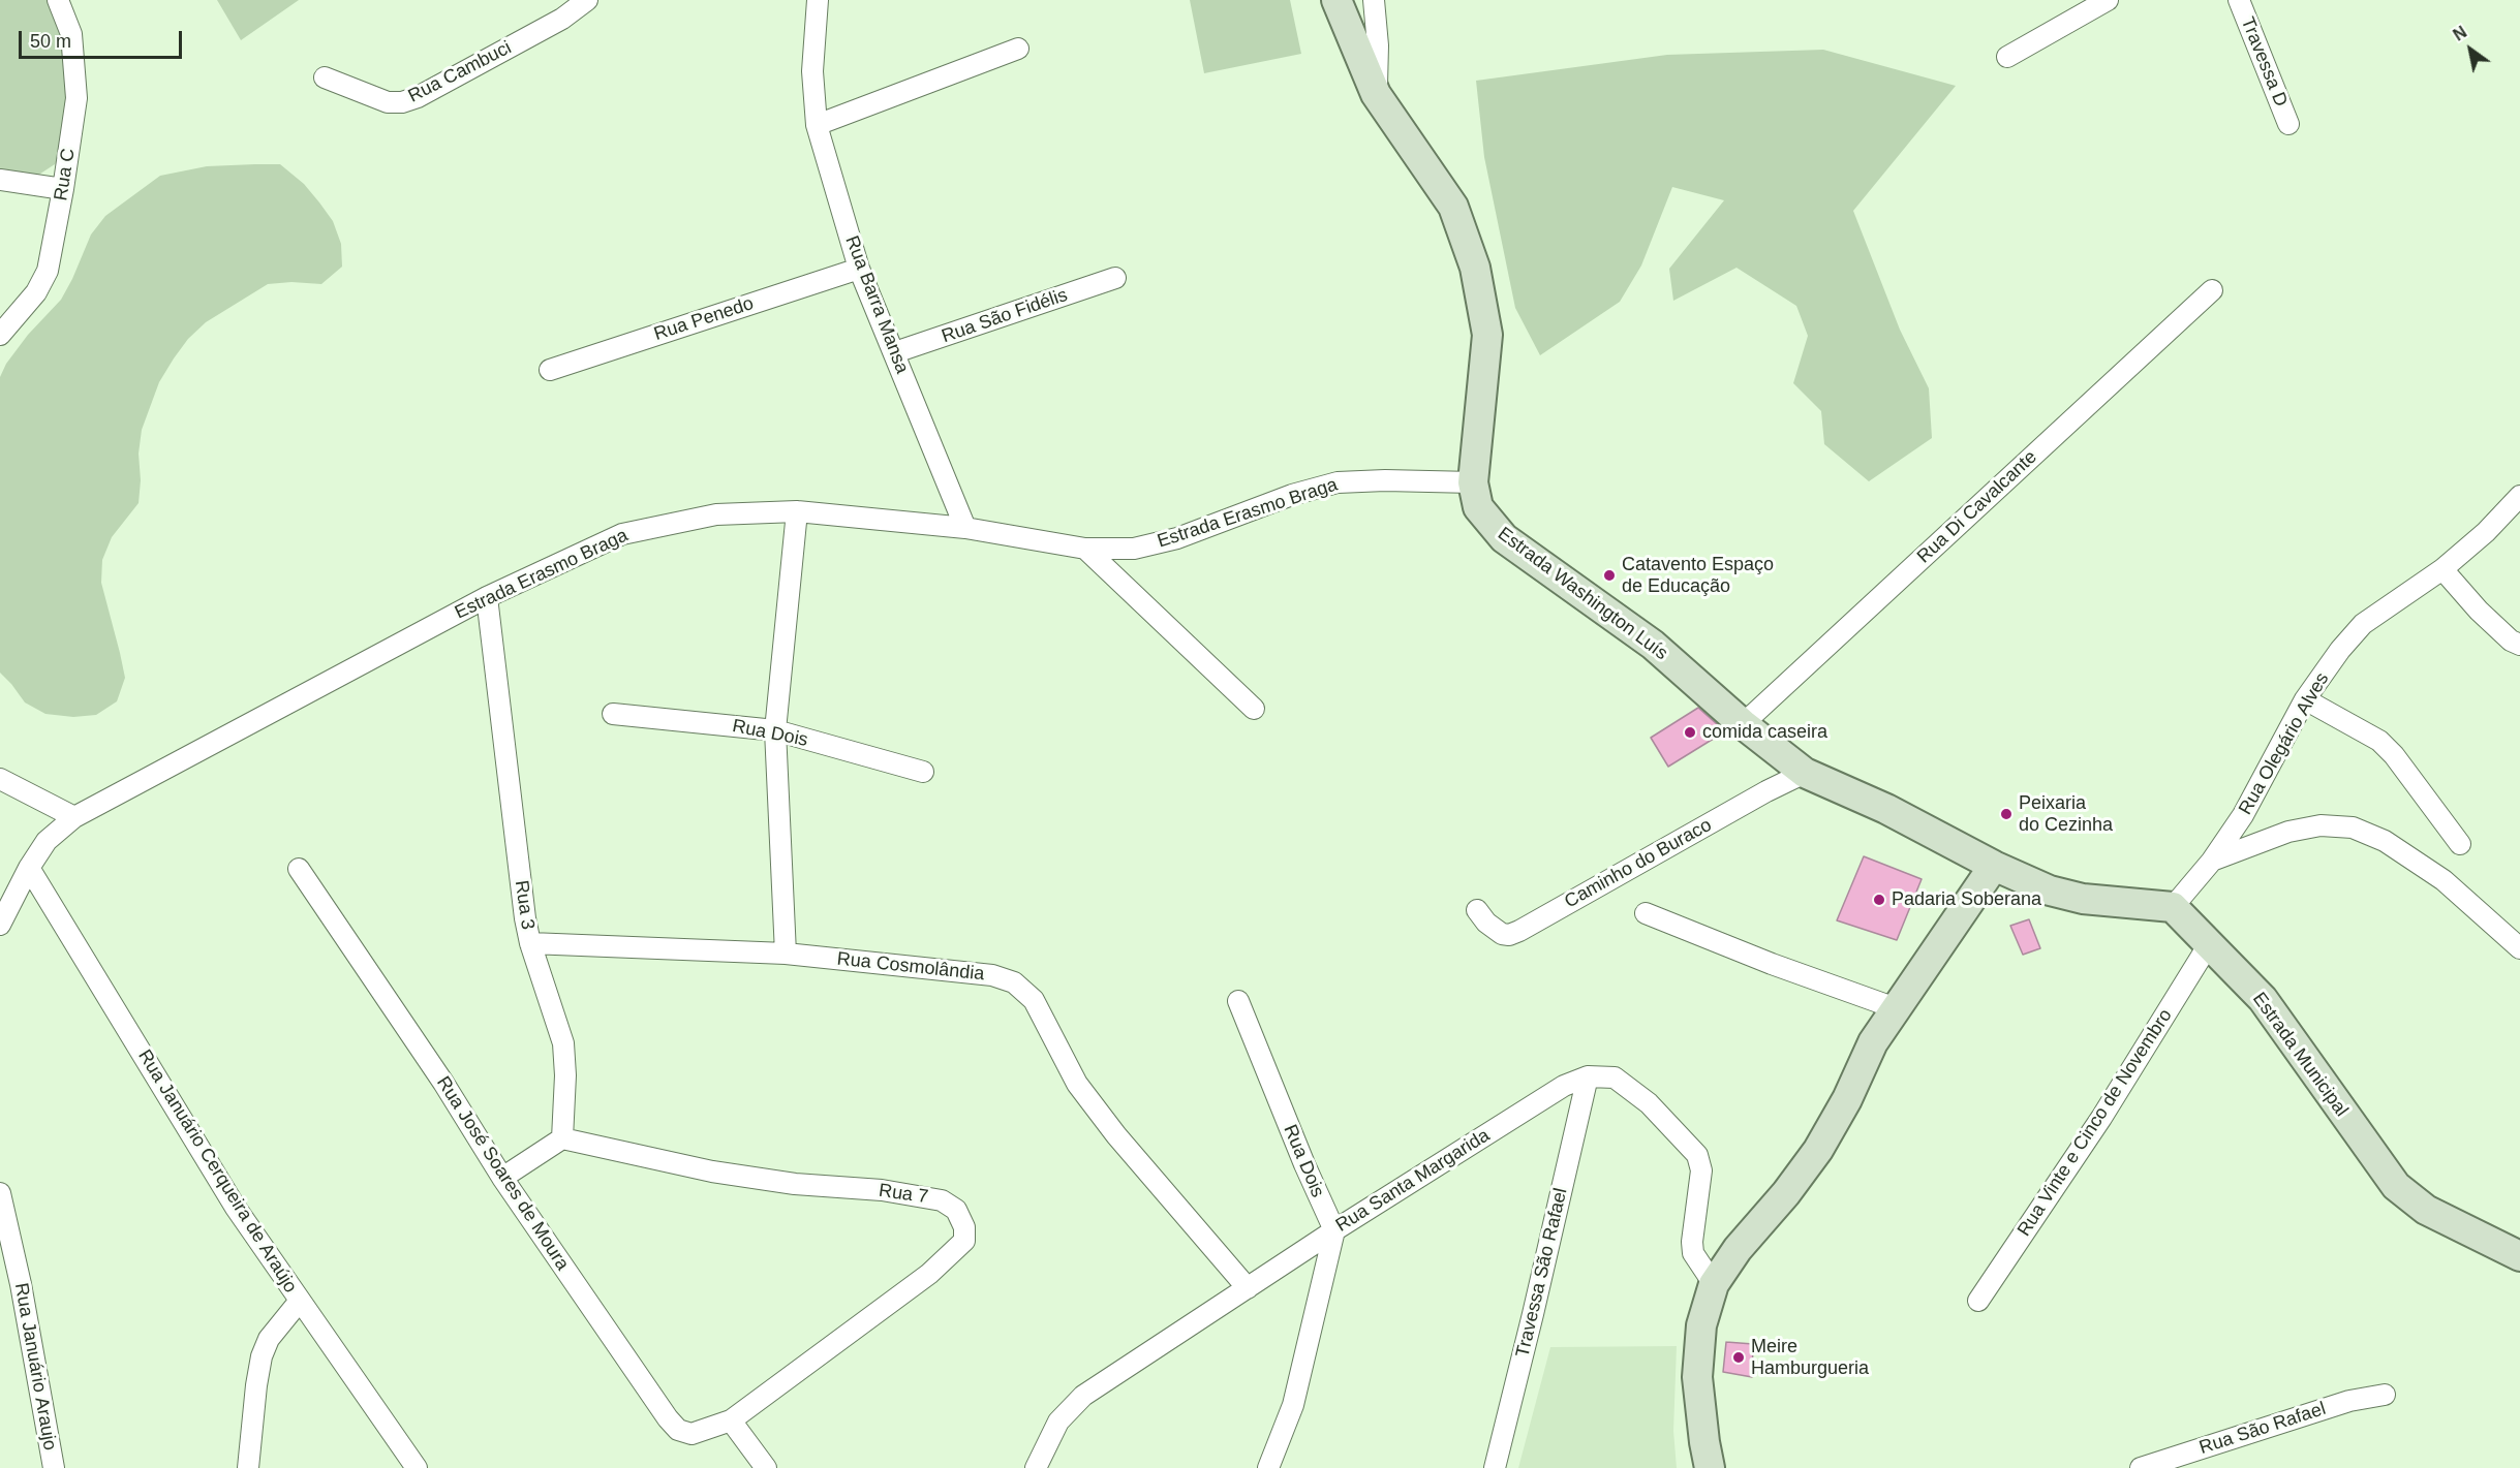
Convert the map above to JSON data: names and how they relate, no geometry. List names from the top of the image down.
{
  "streets": {
    "street": [
      "Travessa D",
      "Rua Cambuci",
      "Rua C",
      "Rua Barra Mansa",
      "Rua São Fidélis",
      "Rua Penedo",
      "Rua Di Cavalcante",
      "Estrada Erasmo Braga",
      "Estrada Washington Luís",
      "Rua Dois",
      "Rua Olegário Alves",
      "Caminho do Buraco",
      "Rua 3",
      "Rua Cosmolândia",
      "Estrada Municipal",
      "Rua Vinte e Cinco de Novembro",
      "Rua Januário Cerqueira de Araújo",
      "Rua José Soares de Moura",
      "Rua Santa Margarida",
      "Rua 7",
      "Travessa São Rafael",
      "Rua Januário Araujo",
      "Rua São Rafael"
    ]
  },
  "crossings": [
    ["Rua Barra Mansa", "Rua São Fidélis"],
    ["Rua Barra Mansa", "Rua Penedo"],
    ["Rua Barra Mansa", "Estrada Erasmo Braga"],
    ["Rua Di Cavalcante", "Estrada Washington Luís"],
    ["Estrada Erasmo Braga", "Estrada Washington Luís"],
    ["Estrada Erasmo Braga", "Rua 3"],
    ["Estrada Erasmo Braga", "Rua Januário Cerqueira de Araújo"],
    ["Estrada Washington Luís", "Caminho do Buraco"],
    ["Rua Dois", "Rua Santa Margarida"],
    ["Rua Olegário Alves", "Estrada Municipal"],
    ["Rua 3", "Rua Cosmolândia"],
    ["Rua 3", "Rua 7"],
    ["Rua Cosmolândia", "Rua Santa Margarida"],
    ["Estrada Municipal", "Rua Vinte e Cinco de Novembro"],
    ["Rua José Soares de Moura", "Rua 7"],
    ["Rua Santa Margarida", "Travessa São Rafael"]
  ],
  "places": [
    "Catavento Espaço de Educação",
    "comida caseira",
    "Peixaria do Cezinha",
    "Padaria Soberana",
    "Meire Hamburgueria"
  ],
  "scale_bar": "50 m",
  "north": "top left"
}
